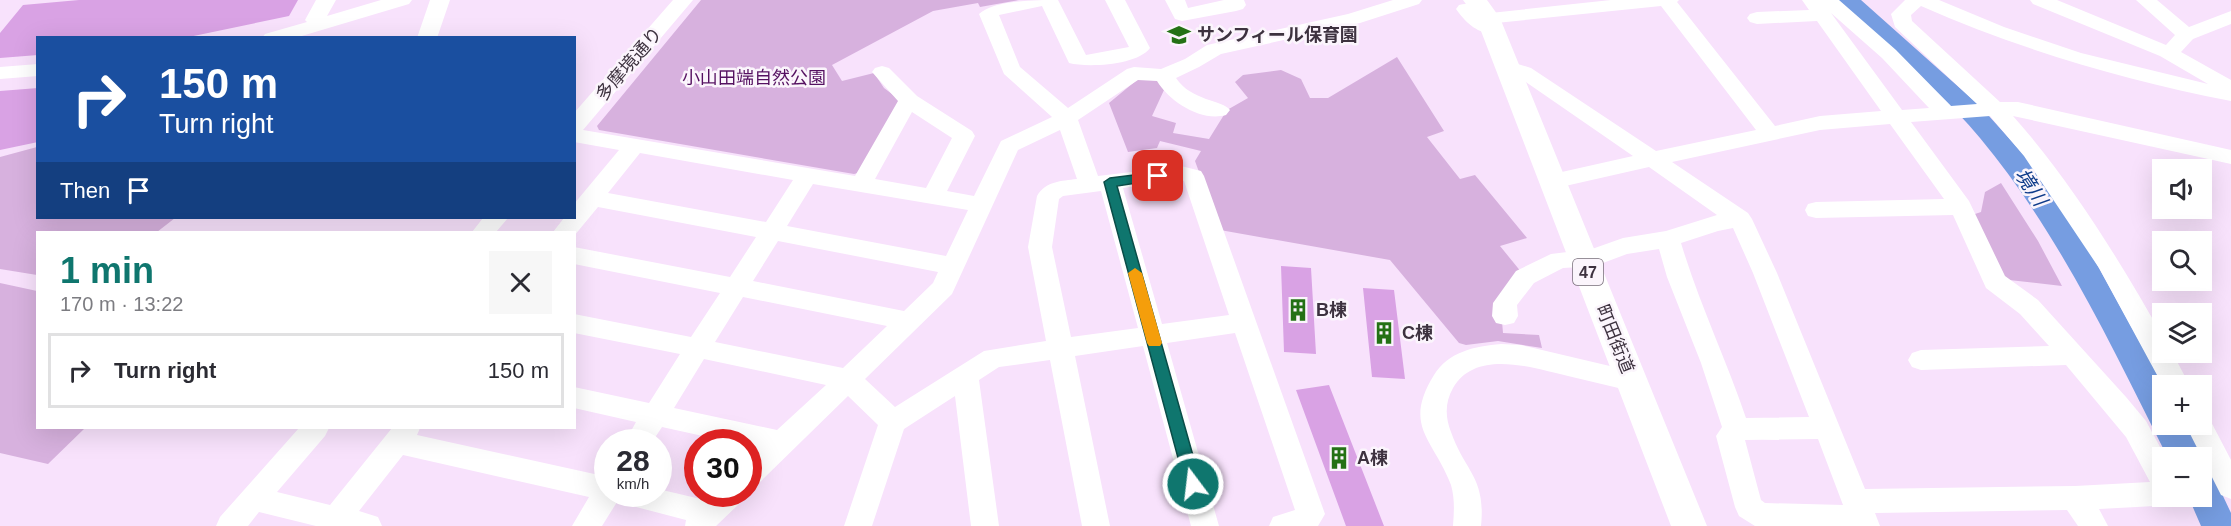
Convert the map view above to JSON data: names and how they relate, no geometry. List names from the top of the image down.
{
  "streets": {
    "main road": ["47", "町田街道"],
    "street": ["多摩境通り"]
  },
  "water": ["境川"],
  "parks": ["小山田端自然公園"],
  "places": {
    "school or university": ["サンフィール保育園"],
    "building": ["B棟", "C棟", "A棟"]
  },
  "page": {
    "turn": ["150 m", "Turn right"],
    "map_buttons": ["+", "−"],
    "then": "Then",
    "heading": ["1 min", "170 m · 13:22"],
    "list": [
      {
        "name": "Turn right",
        "value": "150 m"
      }
    ],
    "speed": "28 km/h",
    "limit": "30"
  }
}
